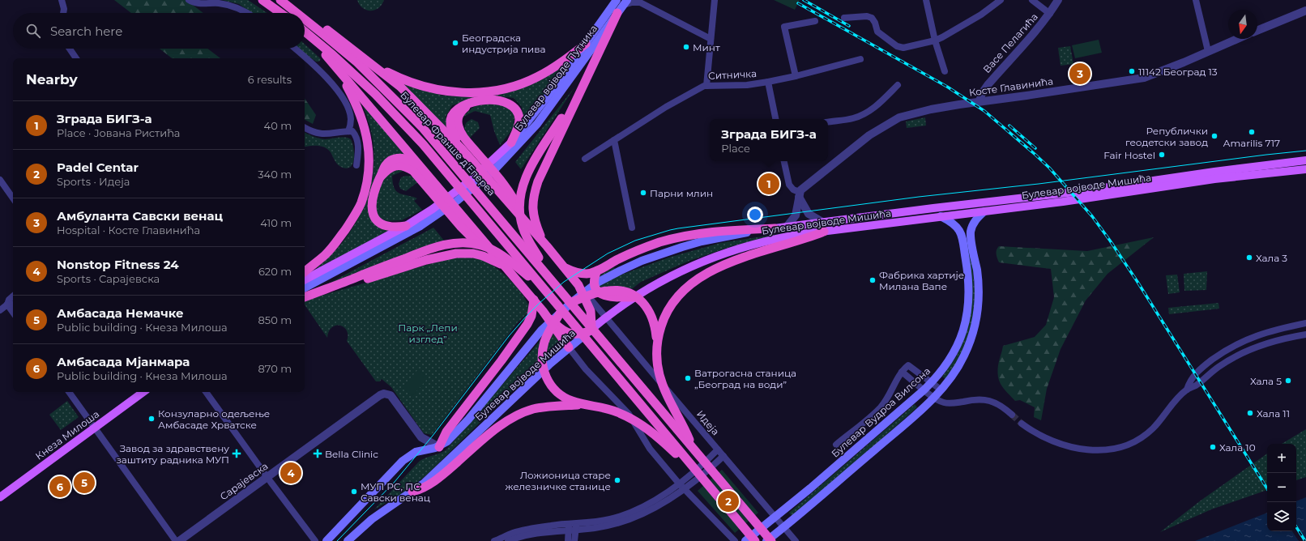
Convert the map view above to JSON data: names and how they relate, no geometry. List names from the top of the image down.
{
  "streets": {
    "highway": ["Булевар Франше д'Епереа"],
    "main road": [
      "Булевар војводе Путника",
      "Булевар војводе Мишића",
      "Булевар Вудроа Вилсона",
      "Кнеза Милоша"
    ],
    "street": [
      "Васе Пелагића",
      "Ситничка",
      "Косте Главинића",
      "Идеја",
      "Сарајевска"
    ]
  },
  "crossings": [
    ["Васе Пелагића", "Косте Главинића"],
    ["Булевар војводе Мишића", "Булевар Вудроа Вилсона"],
    ["Булевар војводе Мишића", "Идеја"],
    ["Булевар војводе Мишића", "Сарајевска"],
    ["Булевар Вудроа Вилсона", "Идеја"]
  ],
  "parks": ["Парк „Лепи изглед”"],
  "places": {
    "other": [
      "Београдска индустрија пива",
      "Минт",
      "11142 Београд 13",
      "Amarilis 717",
      "Републички геодетски завод",
      "Fair Hostel",
      "Парни млин",
      "Хала 3",
      "Фабрика хартије Милана Вапе",
      "Ватрогасна станица „Београд на води”",
      "Хала 5",
      "Хала 11",
      "Конзуларно одељење Амбасаде Хрватске",
      "Хала 10",
      "Ложионица старе железничке станице",
      "МУП РС, ПС Савски венац"
    ],
    "health": ["Завод за здравствену заштиту радника МУП", "Bella Clinic"]
  },
  "north": "bottom",
  "page": {
    "search": "Search here",
    "heading": ["Nearby", "6 results"],
    "pins": [
      "3",
      "1",
      "4",
      "5",
      "6",
      "2"
    ],
    "list": [
      {
        "mark": "1",
        "name": "Зграда БИГЗ-а",
        "note": "Place · Јована Ристића",
        "value": "40 m"
      },
      {
        "mark": "2",
        "name": "Padel Centar",
        "note": "Sports · Идеја",
        "value": "340 m"
      },
      {
        "mark": "3",
        "name": "Амбуланта Савски венац",
        "note": "Hospital · Косте Главинића",
        "value": "410 m"
      },
      {
        "mark": "4",
        "name": "Nonstop Fitness 24",
        "note": "Sports · Сарајевска",
        "value": "620 m"
      },
      {
        "mark": "5",
        "name": "Амбасада Немачке",
        "note": "Public building · Кнеза Милоша",
        "value": "850 m"
      },
      {
        "mark": "6",
        "name": "Амбасада Мјанмара",
        "note": "Public building · Кнеза Милоша",
        "value": "870 m"
      }
    ],
    "popup": ["Зграда БИГЗ-а", "Place"],
    "map_buttons": ["+", "−"]
  }
}
